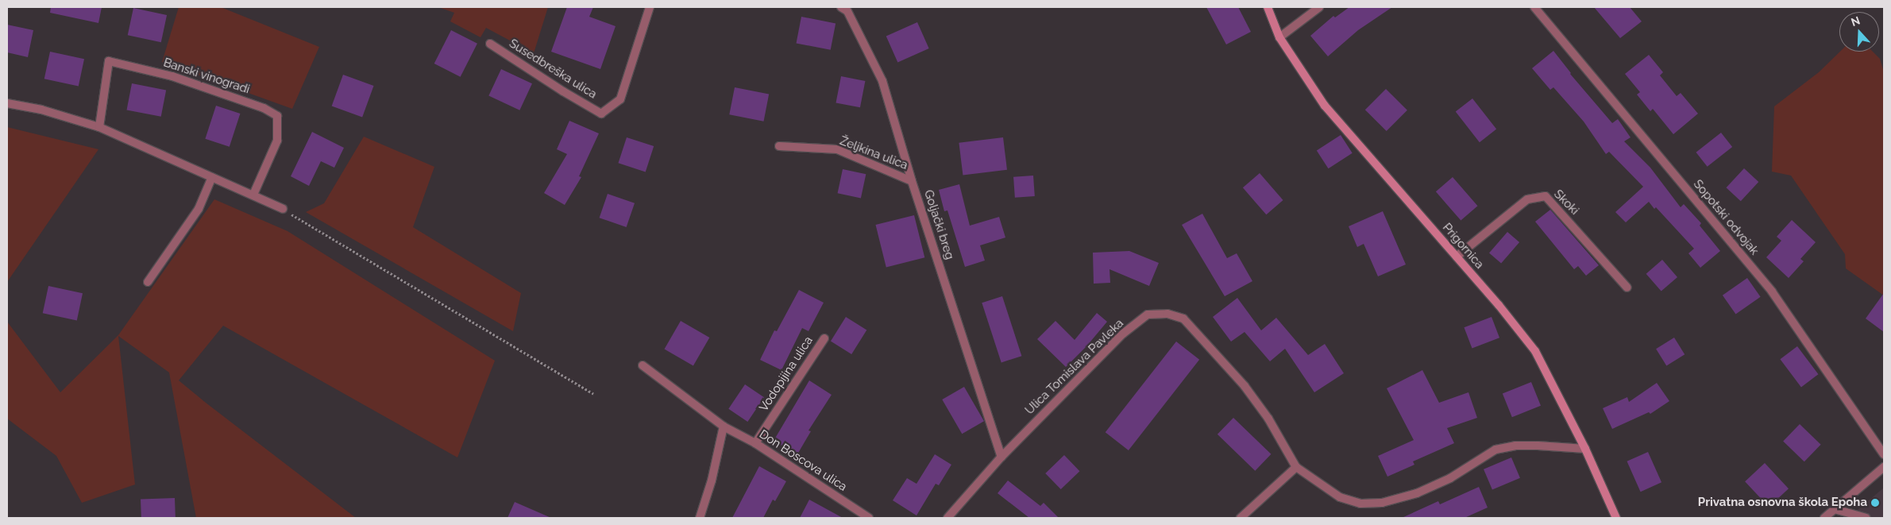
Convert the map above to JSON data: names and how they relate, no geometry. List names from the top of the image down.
{
  "streets": {
    "street": [
      "Susedbreška ulica",
      "Banski vinogradi",
      "Željkina ulica",
      "Skoki",
      "Sopotski odvojak",
      "Goljački breg",
      "Prigornica",
      "Ulica Tomislava Pavleka",
      "Vodopijina ulica",
      "Don Boscova ulica"
    ]
  },
  "crossings": [
    ["Željkina ulica", "Goljački breg"],
    ["Skoki", "Prigornica"],
    ["Goljački breg", "Ulica Tomislava Pavleka"],
    ["Prigornica", "Ulica Tomislava Pavleka"],
    ["Vodopijina ulica", "Don Boscova ulica"]
  ],
  "places": ["Privatna osnovna škola Epoha"],
  "north": "top"
}
